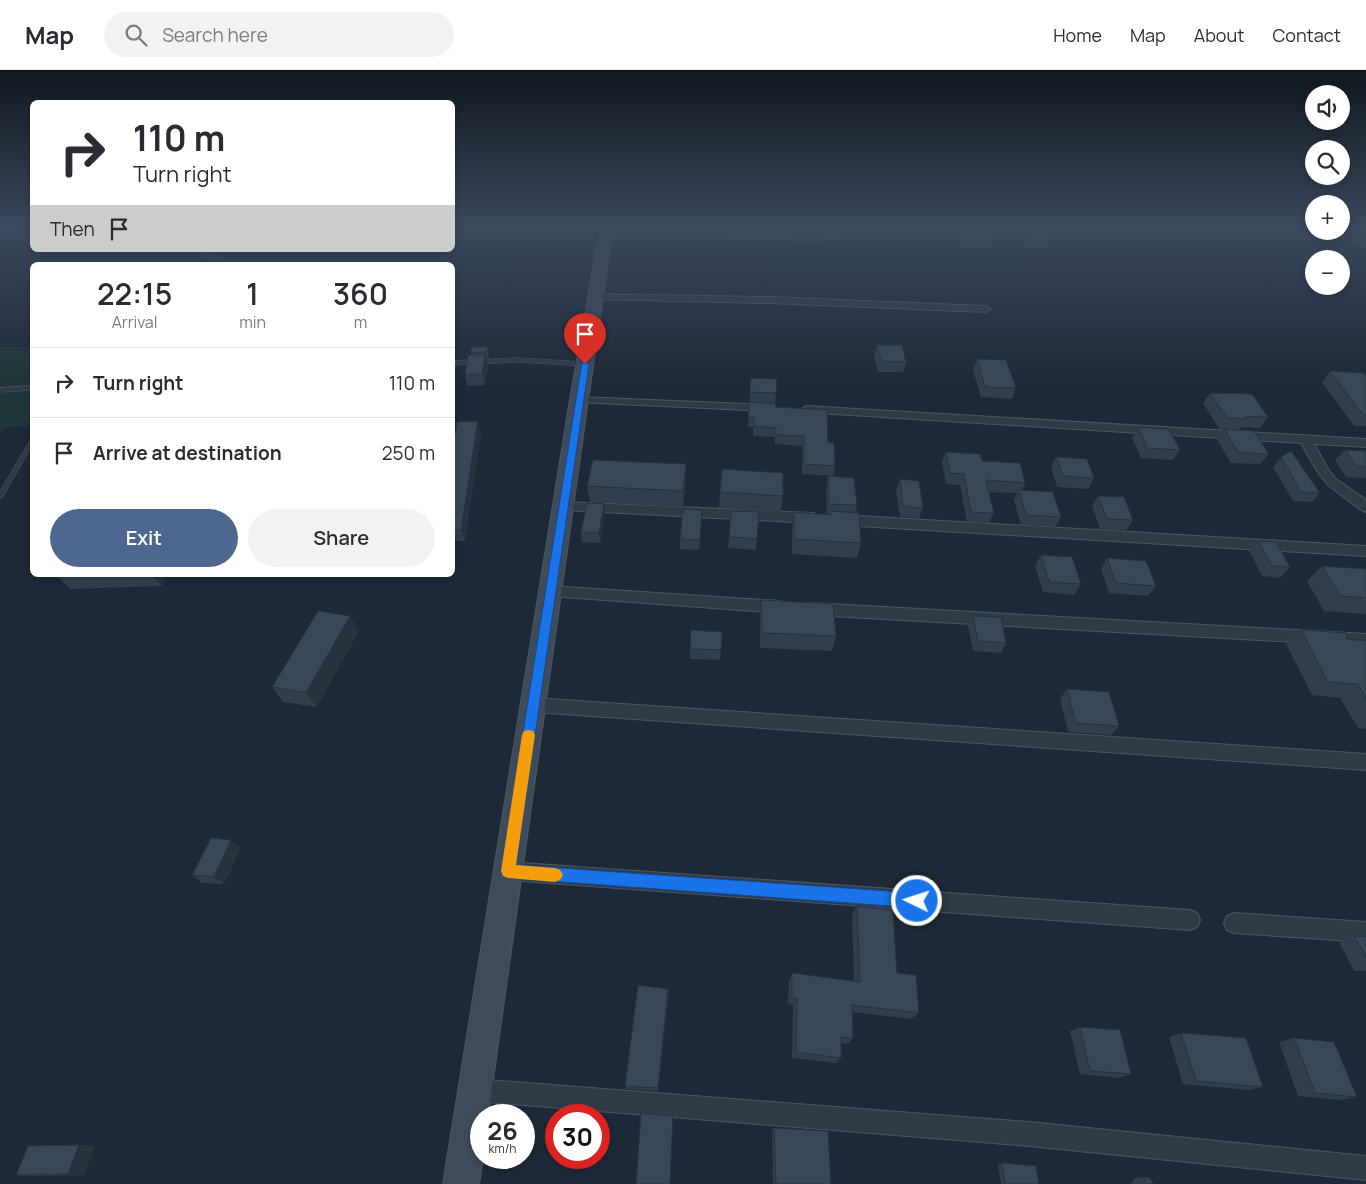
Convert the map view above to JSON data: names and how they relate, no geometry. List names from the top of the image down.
{
  "page": {
    "header": "Map",
    "search": "Search here",
    "nav": [
      "Home",
      "Map",
      "About",
      "Contact"
    ],
    "map_buttons": ["+", "−"],
    "turn": ["110 m", "Turn right"],
    "then": "Then",
    "eta": [
      "22:15",
      "Arrival",
      "1",
      "min",
      "360",
      "m"
    ],
    "list": [
      {
        "name": "Turn right",
        "value": "110 m"
      },
      {
        "name": "Arrive at destination",
        "value": "250 m"
      }
    ],
    "buttons": ["Exit", "Share"],
    "speed": "26 km/h",
    "limit": "30"
  }
}
